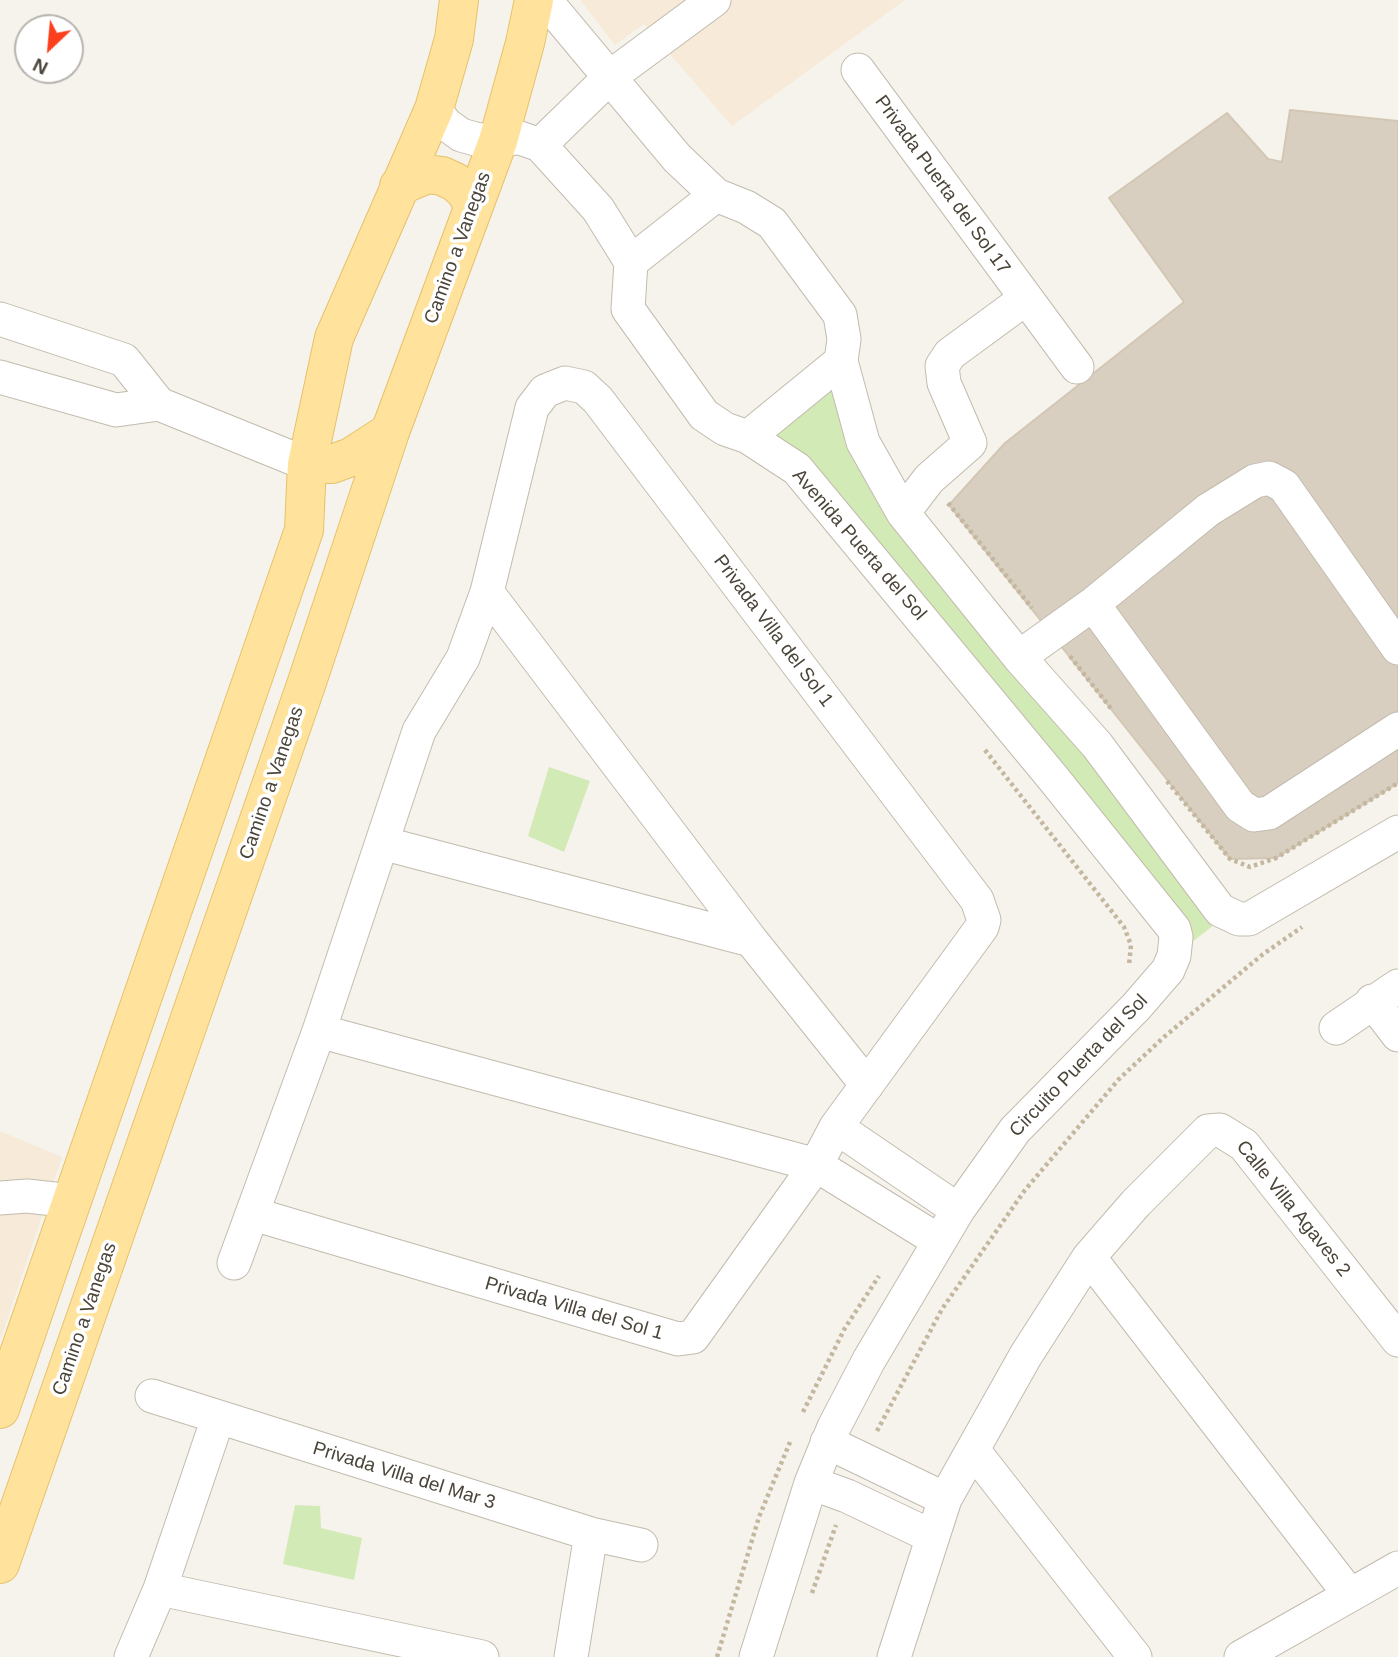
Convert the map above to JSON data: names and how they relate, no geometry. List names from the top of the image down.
{
  "streets": {
    "main road": ["Camino a Vanegas"],
    "street": [
      "Privada Puerta del Sol 17",
      "Avenida Puerta del Sol",
      "Privada Villa del Sol 1",
      "Circuito Puerta del Sol",
      "Calle Villa Agaves 2",
      "Privada Villa del Mar 3"
    ]
  },
  "crossings": [
    ["Avenida Puerta del Sol", "Circuito Puerta del Sol"]
  ],
  "north": "bottom left"
}
